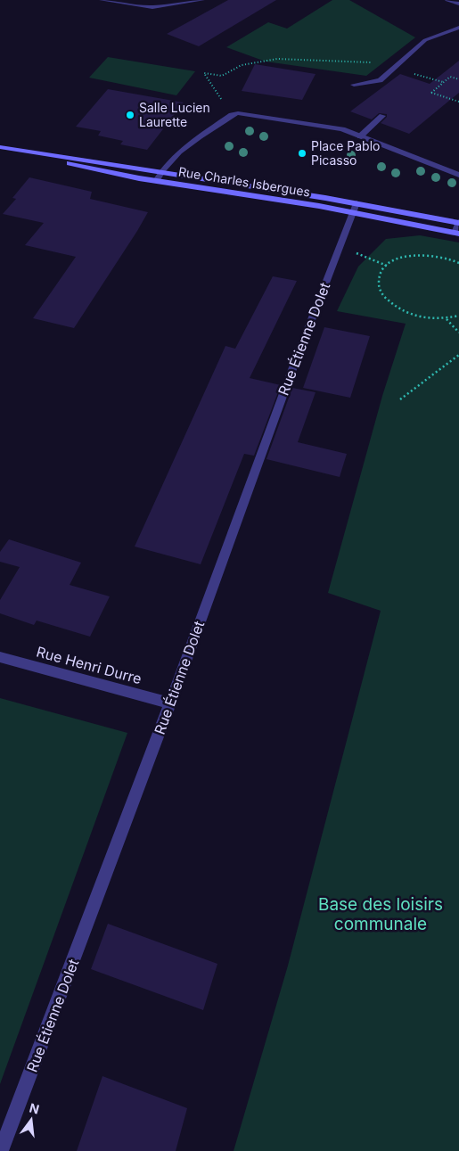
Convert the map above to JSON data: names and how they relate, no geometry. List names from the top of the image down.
{
  "streets": {
    "main road": ["Rue Charles Isbergues"],
    "street": ["Rue Étienne Dolet", "Rue Henri Durre"]
  },
  "crossings": [
    ["Rue Charles Isbergues", "Rue Étienne Dolet"],
    ["Rue Étienne Dolet", "Rue Henri Durre"]
  ],
  "parks": ["Base des loisirs communale"],
  "places": ["Salle Lucien Laurette", "Place Pablo Picasso"],
  "north": "top"
}
